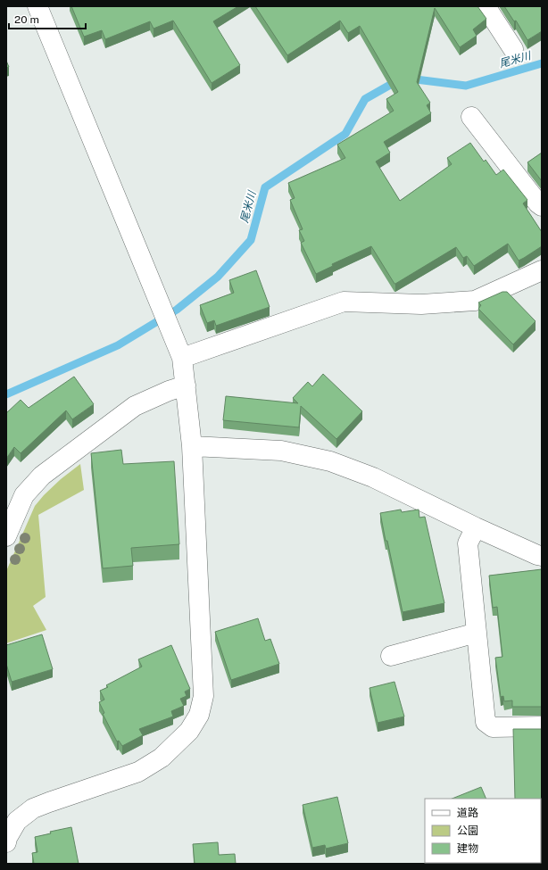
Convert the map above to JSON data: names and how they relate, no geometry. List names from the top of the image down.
{
  "water": ["尾米川"],
  "legend": ["道路", "公園", "建物"],
  "scale_bar": "20 m"
}
